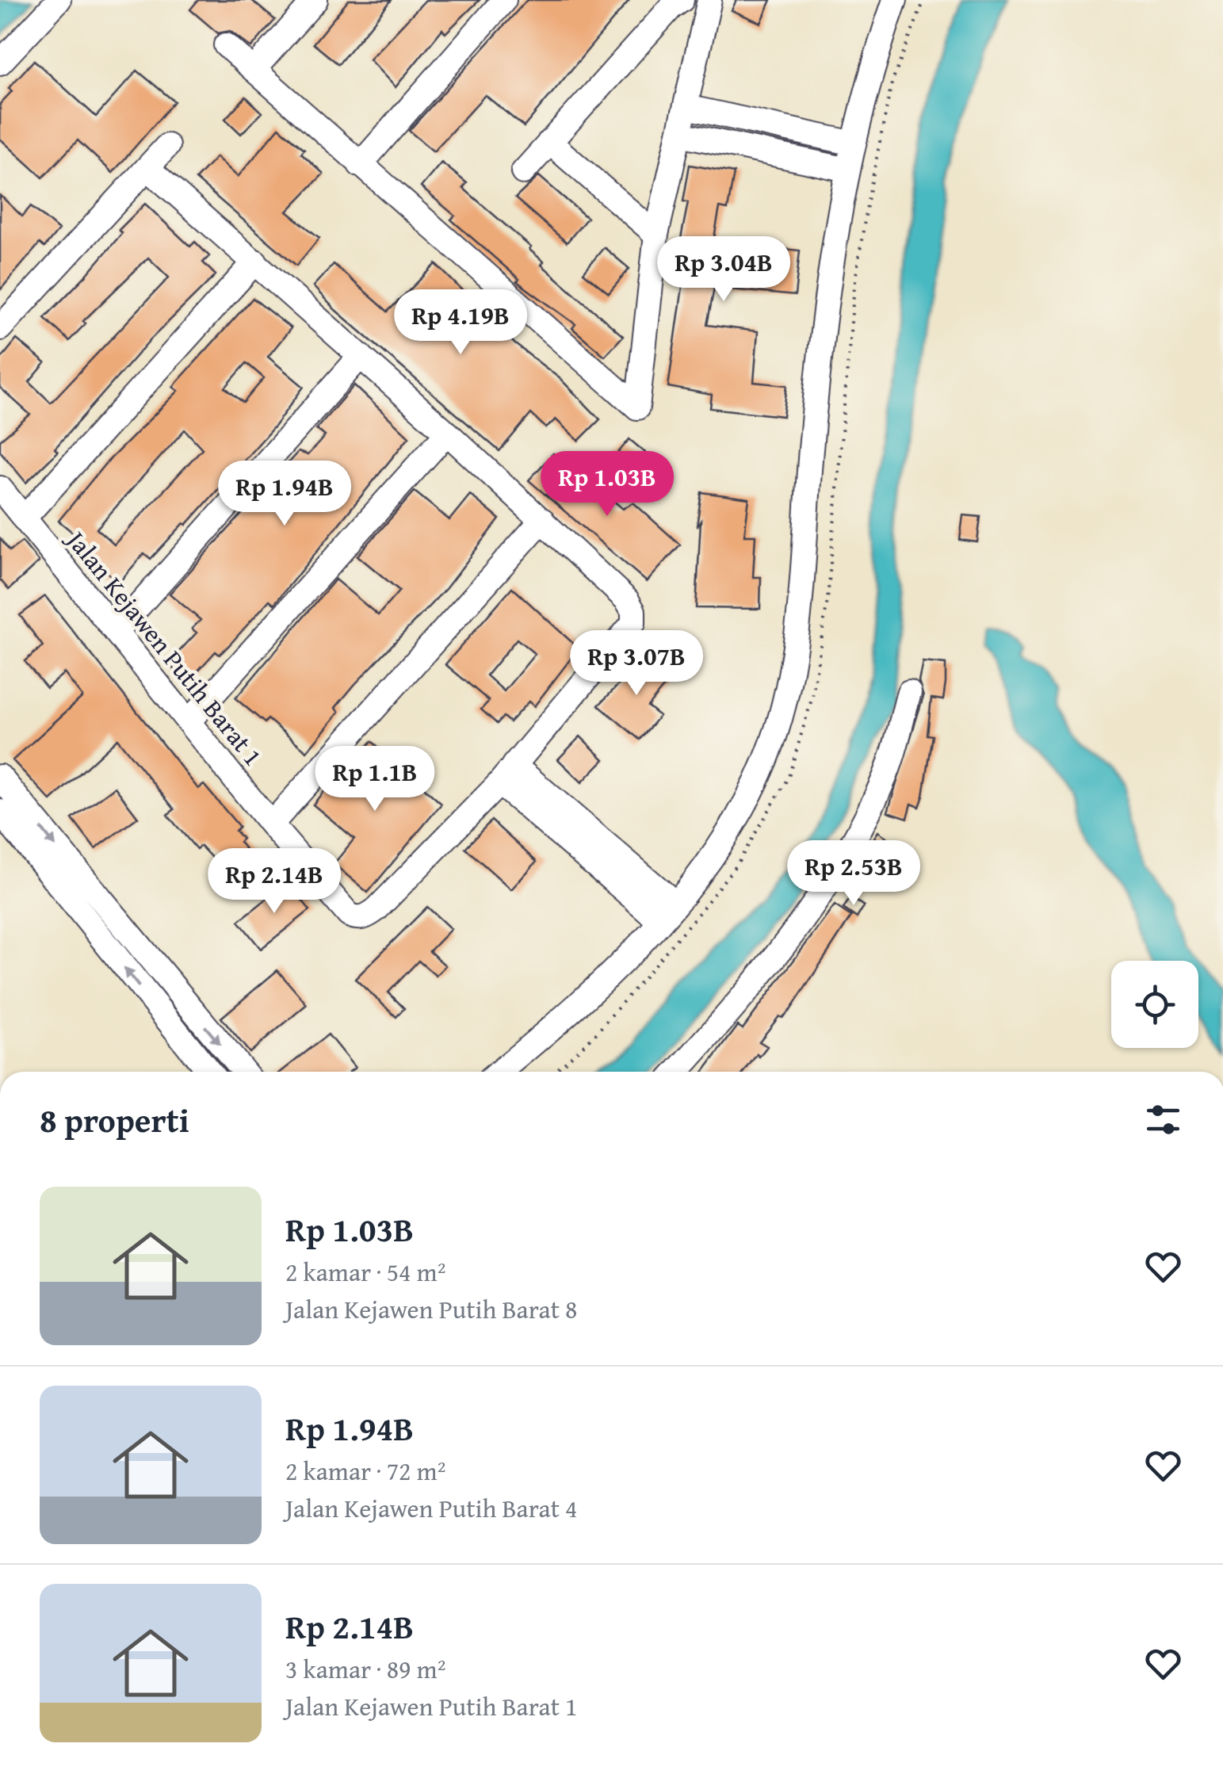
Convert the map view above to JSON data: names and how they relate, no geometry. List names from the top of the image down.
{
  "streets": {
    "street": ["Jalan Kejawen Putih Barat 1"]
  },
  "page": {
    "price": [
      "Rp 3.04B",
      "Rp 4.19B",
      "Rp 1.03B",
      "Rp 1.94B",
      "Rp 3.07B",
      "Rp 1.1B",
      "Rp 2.53B",
      "Rp 2.14B"
    ],
    "heading": "8 properti",
    "list": [
      {
        "name": "Rp 1.03B",
        "note": "2 kamar · 54 m² · Jalan Kejawen Putih Barat 8"
      },
      {
        "name": "Rp 1.94B",
        "note": "2 kamar · 72 m² · Jalan Kejawen Putih Barat 4"
      },
      {
        "name": "Rp 2.14B",
        "note": "3 kamar · 89 m² · Jalan Kejawen Putih Barat 1"
      }
    ]
  }
}
